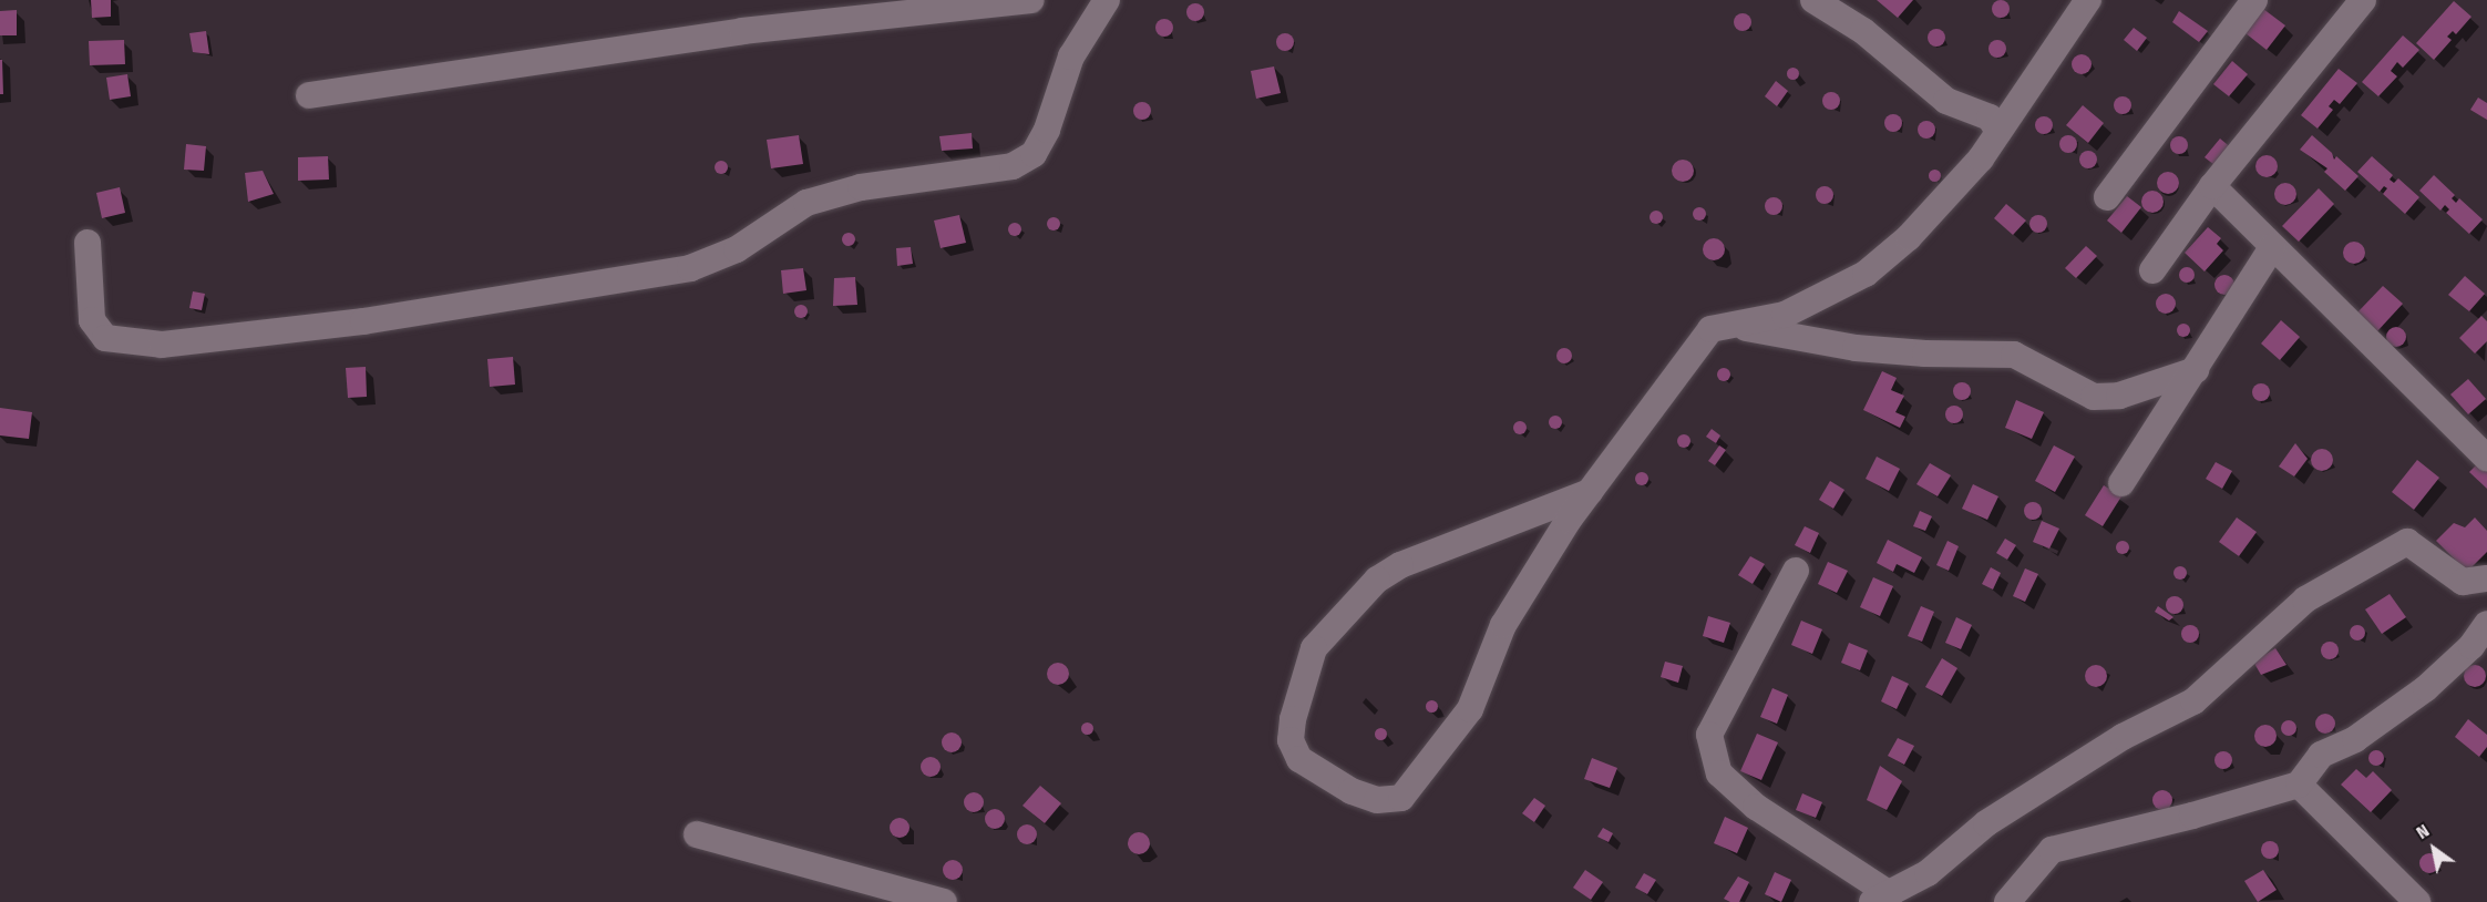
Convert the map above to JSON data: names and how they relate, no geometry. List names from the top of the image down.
{
  "north": "top left"
}
